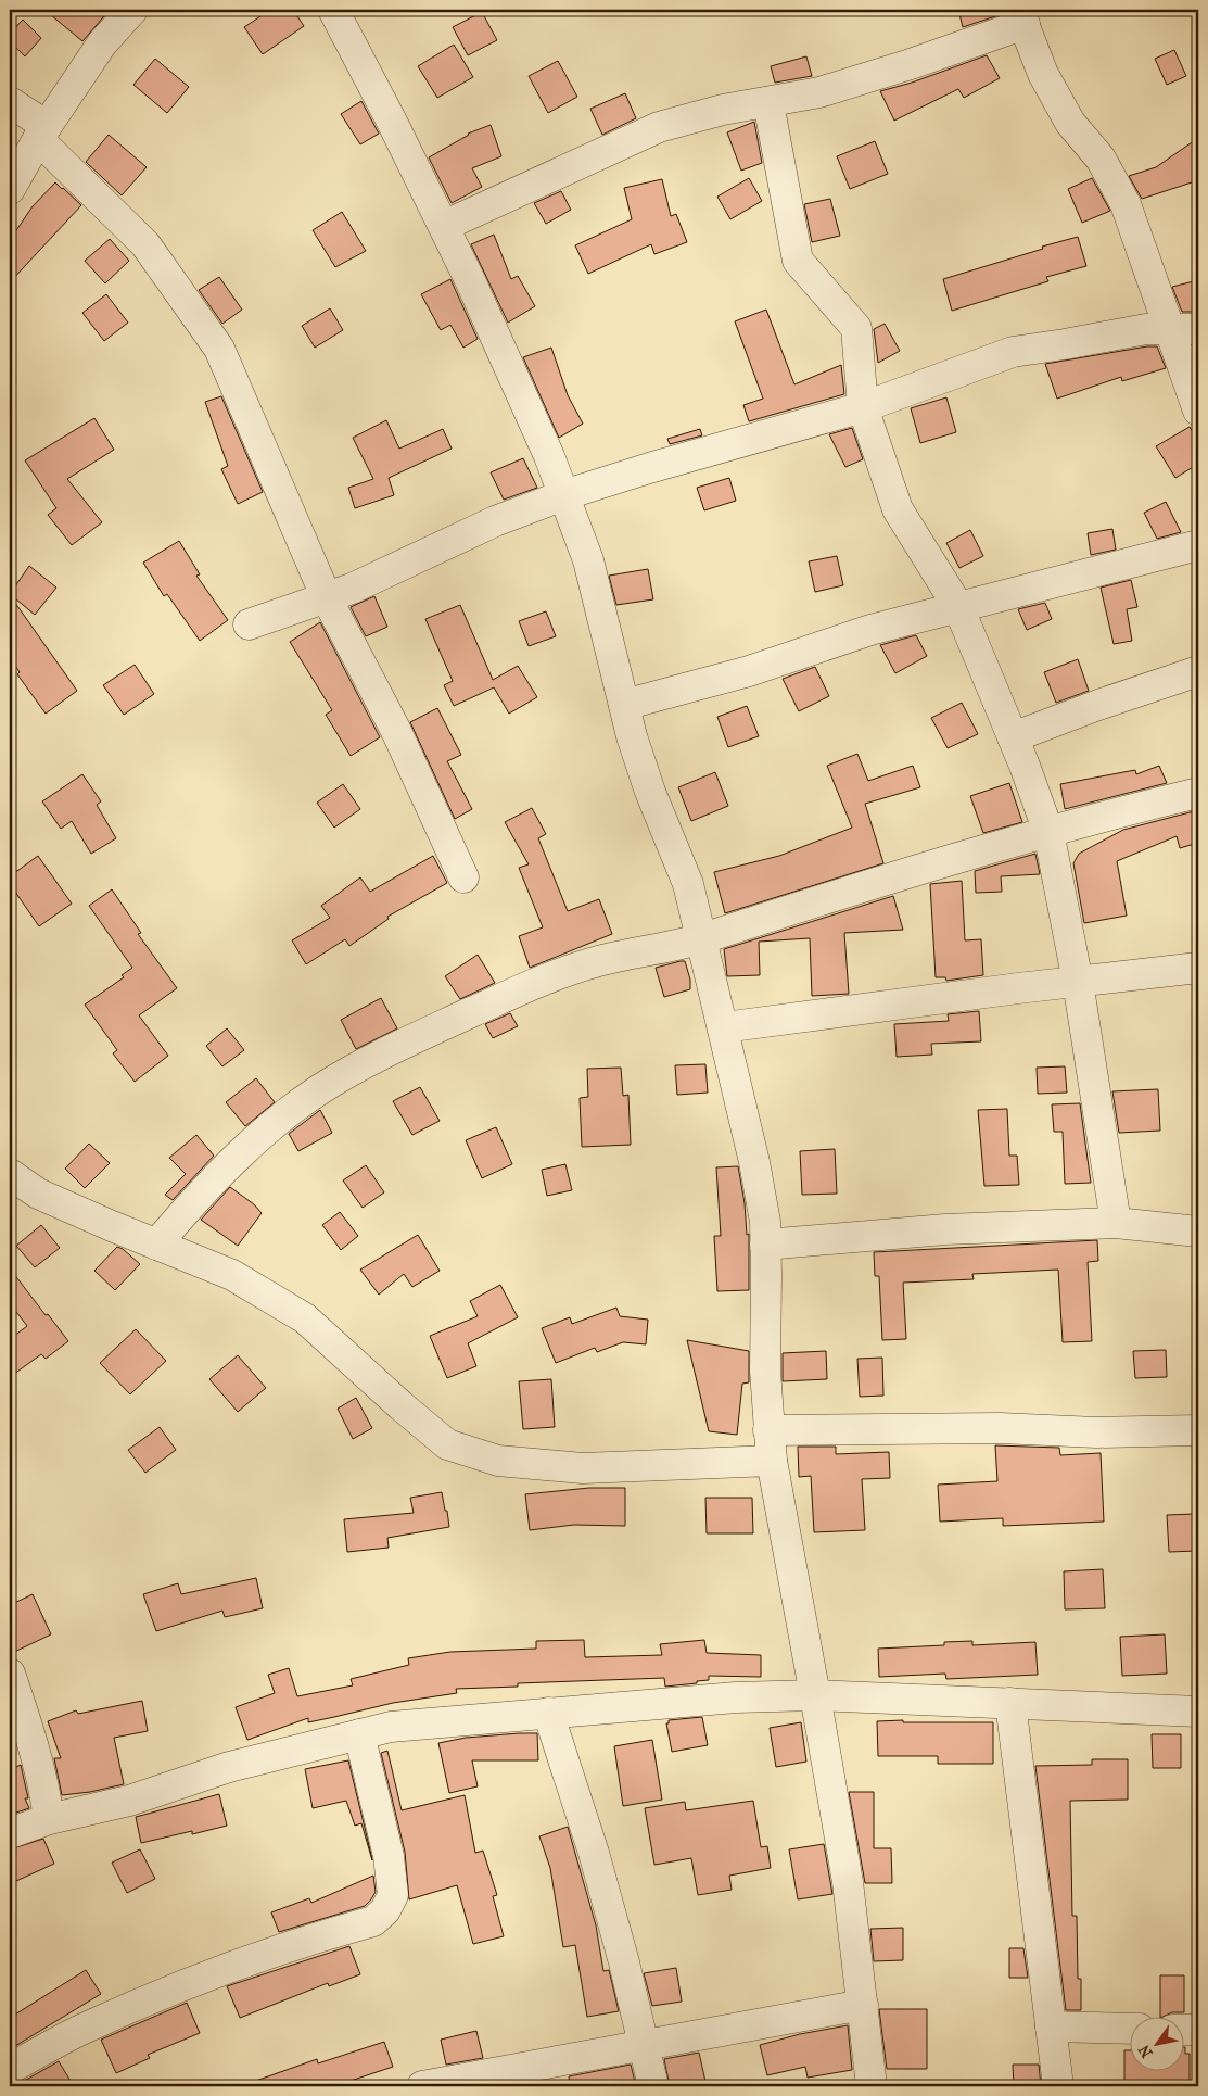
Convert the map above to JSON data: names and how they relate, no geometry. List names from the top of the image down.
{
  "north": "bottom left"
}
